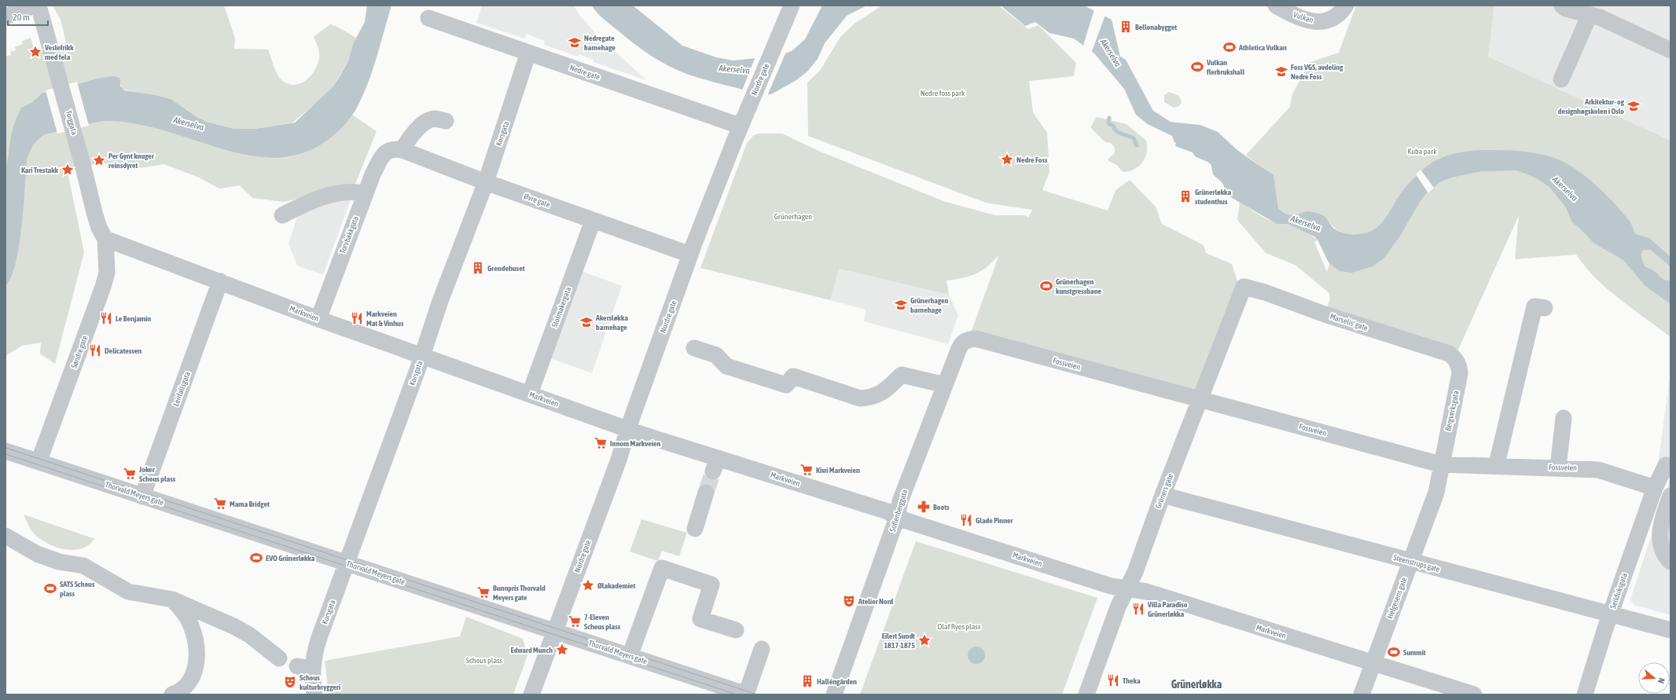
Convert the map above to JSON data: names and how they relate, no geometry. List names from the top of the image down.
{
  "streets": {
    "street": [
      "Vulkan",
      "Nedre gate",
      "Nordre gate",
      "Torggata",
      "Korsgata",
      "Øvre gate",
      "Torvbakkgata",
      "Stolmakergata",
      "Markveien",
      "Marselis' gate",
      "Søndre gate",
      "Fossveien",
      "Leirfallsgata",
      "Bergverksgata",
      "Grüners gate",
      "Thorvald Meyers gate",
      "Sofienberggata",
      "Steenstrups gate",
      "Seilduksgata",
      "Helgesens gate"
    ]
  },
  "crossings": [
    ["Nedre gate", "Nordre gate"],
    ["Nedre gate", "Korsgata"],
    ["Nordre gate", "Øvre gate"],
    ["Nordre gate", "Markveien"],
    ["Nordre gate", "Thorvald Meyers gate"],
    ["Torggata", "Markveien"],
    ["Torggata", "Søndre gate"],
    ["Korsgata", "Øvre gate"],
    ["Korsgata", "Markveien"],
    ["Korsgata", "Thorvald Meyers gate"],
    ["Øvre gate", "Torvbakkgata"],
    ["Øvre gate", "Stolmakergata"],
    ["Torvbakkgata", "Markveien"],
    ["Stolmakergata", "Markveien"],
    ["Markveien", "Søndre gate"],
    ["Markveien", "Leirfallsgata"],
    ["Markveien", "Grüners gate"],
    ["Markveien", "Sofienberggata"],
    ["Markveien", "Helgesens gate"],
    ["Marselis' gate", "Bergverksgata"],
    ["Marselis' gate", "Grüners gate"],
    ["Søndre gate", "Thorvald Meyers gate"],
    ["Fossveien", "Bergverksgata"],
    ["Fossveien", "Grüners gate"],
    ["Fossveien", "Sofienberggata"],
    ["Fossveien", "Seilduksgata"],
    ["Fossveien", "Helgesens gate"],
    ["Leirfallsgata", "Thorvald Meyers gate"],
    ["Bergverksgata", "Helgesens gate"],
    ["Grüners gate", "Steenstrups gate"],
    ["Steenstrups gate", "Seilduksgata"],
    ["Steenstrups gate", "Helgesens gate"]
  ],
  "districts": ["Grünerløkka"],
  "water": ["Akerselva"],
  "parks": [
    "Nedre foss park",
    "Kuba park",
    "Grünerhagen",
    "Olaf Ryes plass",
    "Schous plass"
  ],
  "places": {
    "building": [
      "Bellonabygget",
      "Grünerløkka studenthus",
      "Grendehuset",
      "Halléngården"
    ],
    "school or university": [
      "Nedregate barnehage",
      "Foss VGS, avdeling Nedre Foss",
      "Arkitektur- og designhøgskolen i Oslo",
      "Grünerhagen barnehage",
      "Akersløkka barnehage"
    ],
    "sports": [
      "Athletica Vulkan",
      "Vulkan flerbrukshall",
      "Grünerhagen kunstgressbane",
      "EVO Grünerløkka",
      "SATS Schous plass",
      "Summit"
    ],
    "place": [
      "Veslefrikk med fela",
      "Nedre Foss",
      "Per Gynt knuger reinsdyret",
      "Kari Trestakk",
      "Ølakademiet",
      "Eilert Sundt 1817-1875",
      "Edward Munch"
    ],
    "restaurant": [
      "Le Benjamin",
      "Markveien Mat & Vinhus",
      "Delicatessen",
      "Glade Pinner",
      "Villa Paradiso Grünerløkka",
      "Theka"
    ],
    "supermarket": [
      "Innom Markveien",
      "Kiwi Markveien",
      "Joker Schous plass",
      "Mama Bridget",
      "Bunnpris Thorvald Meyers gate",
      "7-Eleven Schous plass"
    ],
    "pharmacy": ["Boots"],
    "theatre": ["Atelier Nord", "Schous kulturbryggeri"]
  },
  "scale_bar": "20 m",
  "north": "right"
}
